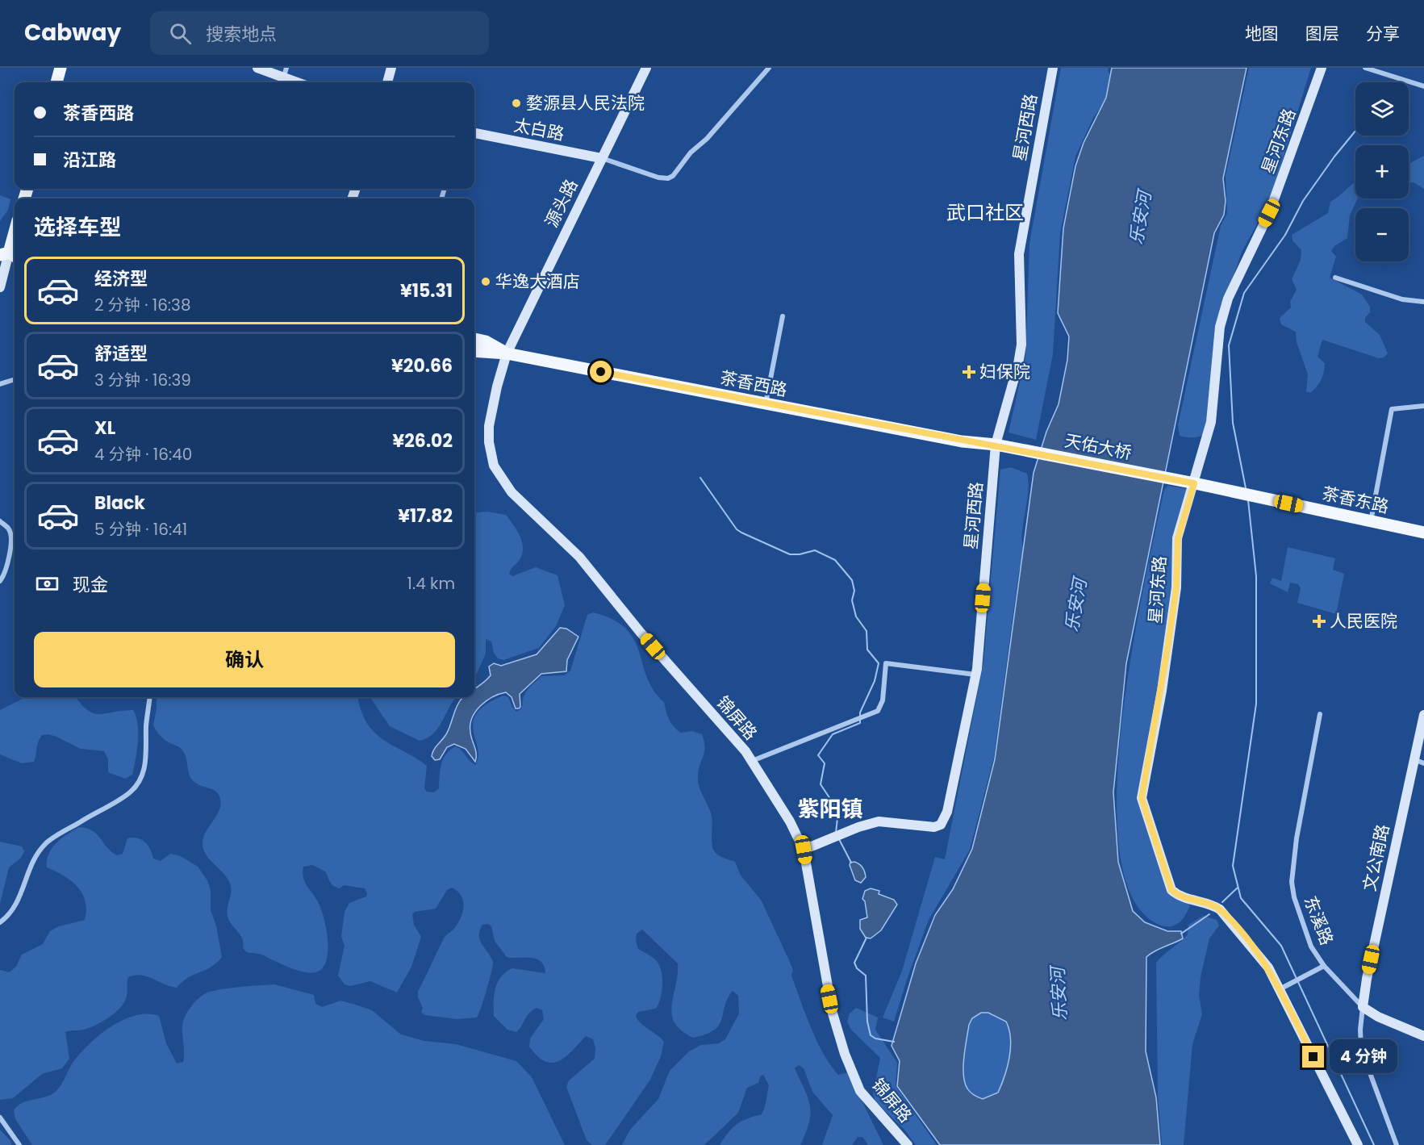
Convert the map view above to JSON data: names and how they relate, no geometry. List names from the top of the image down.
{
  "streets": {
    "main road": ["茶香西路", "天佑大桥", "茶香东路"],
    "street": [
      "星河西路",
      "太白路",
      "星河东路",
      "源头路",
      "锦屏路",
      "文公南路",
      "东溪路"
    ]
  },
  "crossings": [
    ["星河西路", "茶香西路"],
    ["星河西路", "天佑大桥"],
    ["星河西路", "锦屏路"],
    ["太白路", "源头路"],
    ["星河东路", "天佑大桥"],
    ["星河东路", "茶香东路"],
    ["源头路", "茶香西路"],
    ["源头路", "锦屏路"],
    ["茶香西路", "天佑大桥"],
    ["茶香西路", "锦屏路"],
    ["天佑大桥", "茶香东路"],
    ["文公南路", "东溪路"]
  ],
  "districts": ["武口社区", "紫阳镇"],
  "water": ["乐安河"],
  "places": {
    "other": ["婺源县人民法院", "华逸大酒店"],
    "health": ["妇保院", "人民医院"]
  },
  "page": {
    "header": "Cabway",
    "search": "搜索地点",
    "nav": ["地图", "图层", "分享"],
    "map_buttons": ["+", "−"],
    "banner": ["茶香西路", "沿江路"],
    "heading": "选择车型",
    "list": [
      {
        "name": "经济型",
        "note": "2 分钟 · 16:38",
        "value": "¥15.31"
      },
      {
        "name": "舒适型",
        "note": "3 分钟 · 16:39",
        "value": "¥20.66"
      },
      {
        "name": "XL",
        "note": "4 分钟 · 16:40",
        "value": "¥26.02"
      },
      {
        "name": "Black",
        "note": "5 分钟 · 16:41",
        "value": "¥17.82"
      }
    ],
    "pay": ["现金", "1.4 km"],
    "buttons": "确认",
    "bubble": "4 分钟"
  }
}
